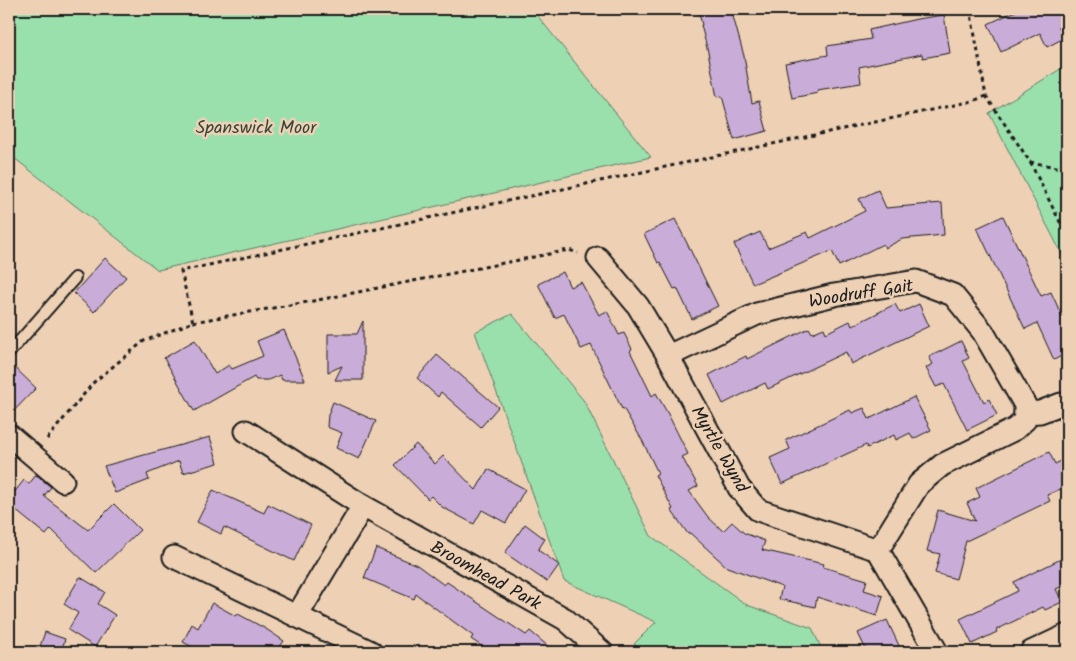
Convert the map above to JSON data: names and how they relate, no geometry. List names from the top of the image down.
{
  "streets": {
    "street": ["Woodruff Gait", "Myrtle Wynd", "Broomhead Park"]
  },
  "crossings": [
    ["Woodruff Gait", "Myrtle Wynd"]
  ],
  "parks": ["Spanswick Moor"]
}
